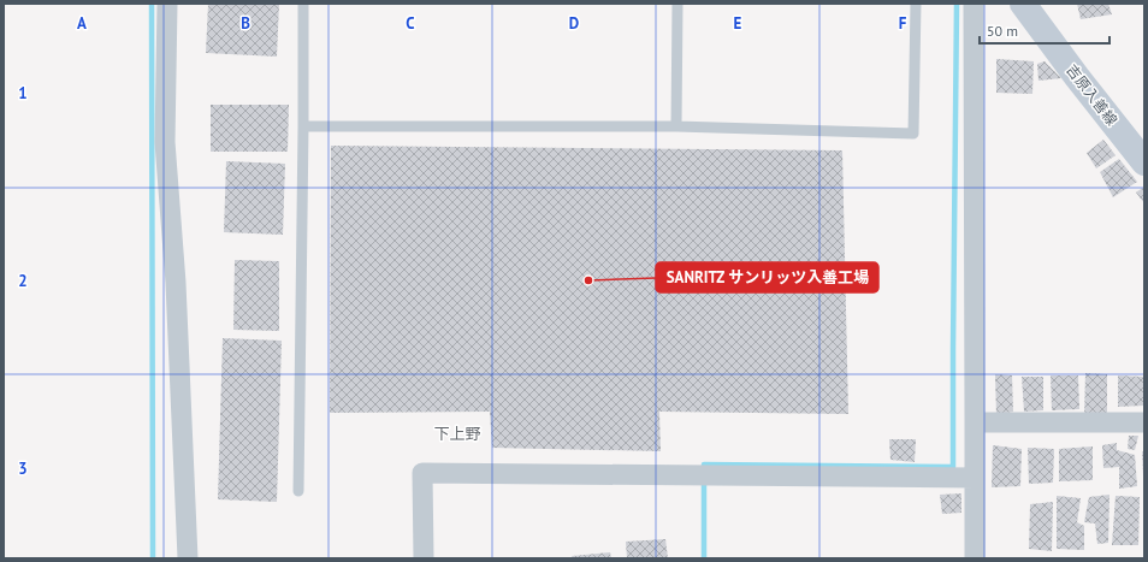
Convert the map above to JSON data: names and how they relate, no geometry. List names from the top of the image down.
{
  "streets": {
    "main road": ["吉原入善線"]
  },
  "districts": ["下上野"],
  "places": ["SANRITZ サンリッツ入善工場"],
  "scale_bar": "50 m",
  "grid": {
    "columns": [
      "A",
      "B",
      "C",
      "D",
      "E",
      "F"
    ],
    "rows": ["1", "2", "3"]
  }
}
